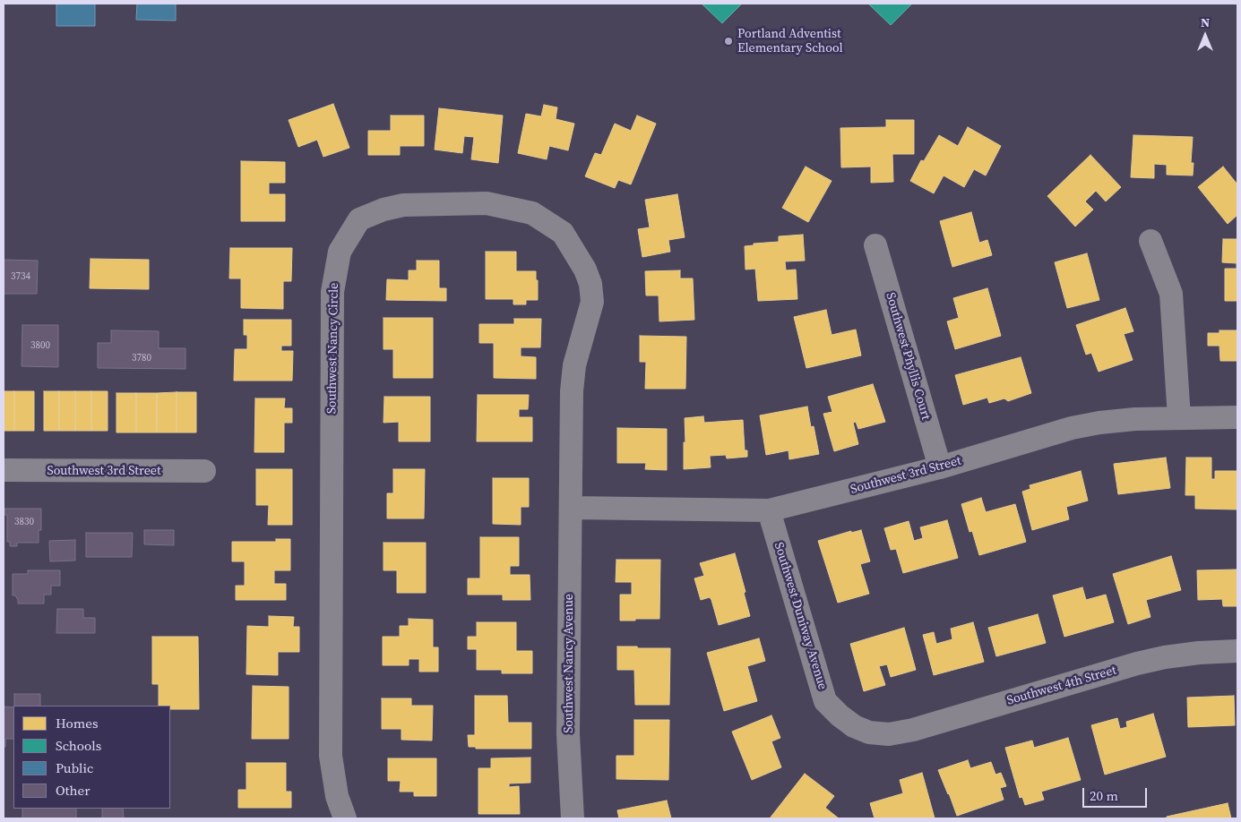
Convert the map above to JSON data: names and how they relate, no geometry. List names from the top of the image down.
{
  "streets": {
    "street": [
      "Southwest Nancy Circle",
      "Southwest Phyllis Court",
      "Southwest 3rd Street",
      "Southwest Duniway Avenue",
      "Southwest Nancy Avenue",
      "Southwest 4th Street"
    ]
  },
  "crossings": [
    ["Southwest Nancy Circle", "Southwest 3rd Street"],
    ["Southwest Nancy Circle", "Southwest Nancy Avenue"],
    ["Southwest Phyllis Court", "Southwest 3rd Street"],
    ["Southwest 3rd Street", "Southwest Duniway Avenue"],
    ["Southwest 3rd Street", "Southwest Nancy Avenue"],
    ["Southwest Duniway Avenue", "Southwest 4th Street"]
  ],
  "places": ["Portland Adventist Elementary School"],
  "house_numbers": [
    "3734",
    "3800",
    "3780",
    "3830"
  ],
  "legend": [
    "Homes",
    "Schools",
    "Public",
    "Other"
  ],
  "scale_bar": "20 m",
  "north": "top"
}
